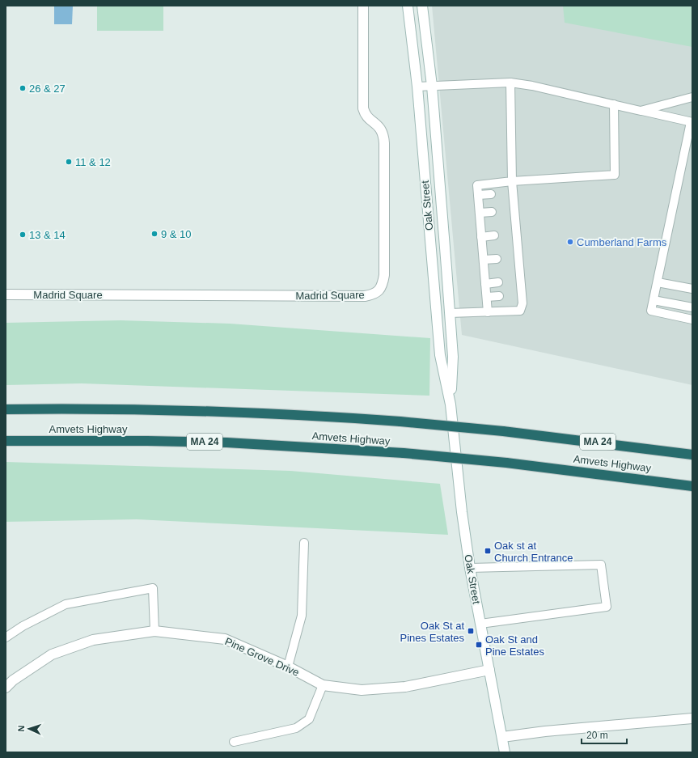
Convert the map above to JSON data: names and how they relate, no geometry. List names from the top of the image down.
{
  "streets": {
    "highway": ["Amvets Highway", "MA 24"],
    "street": ["Oak Street", "Madrid Square", "Pine Grove Drive"]
  },
  "crossings": [
    ["Oak Street", "Pine Grove Drive"]
  ],
  "places": {
    "other": [
      "26 & 27",
      "11 & 12",
      "9 & 10",
      "13 & 14",
      "Cumberland Farms"
    ],
    "transit": ["Oak st at Church Entrance", "Oak St at Pines Estates", "Oak St and Pine Estates"]
  },
  "scale_bar": "20 m",
  "north": "left"
}
